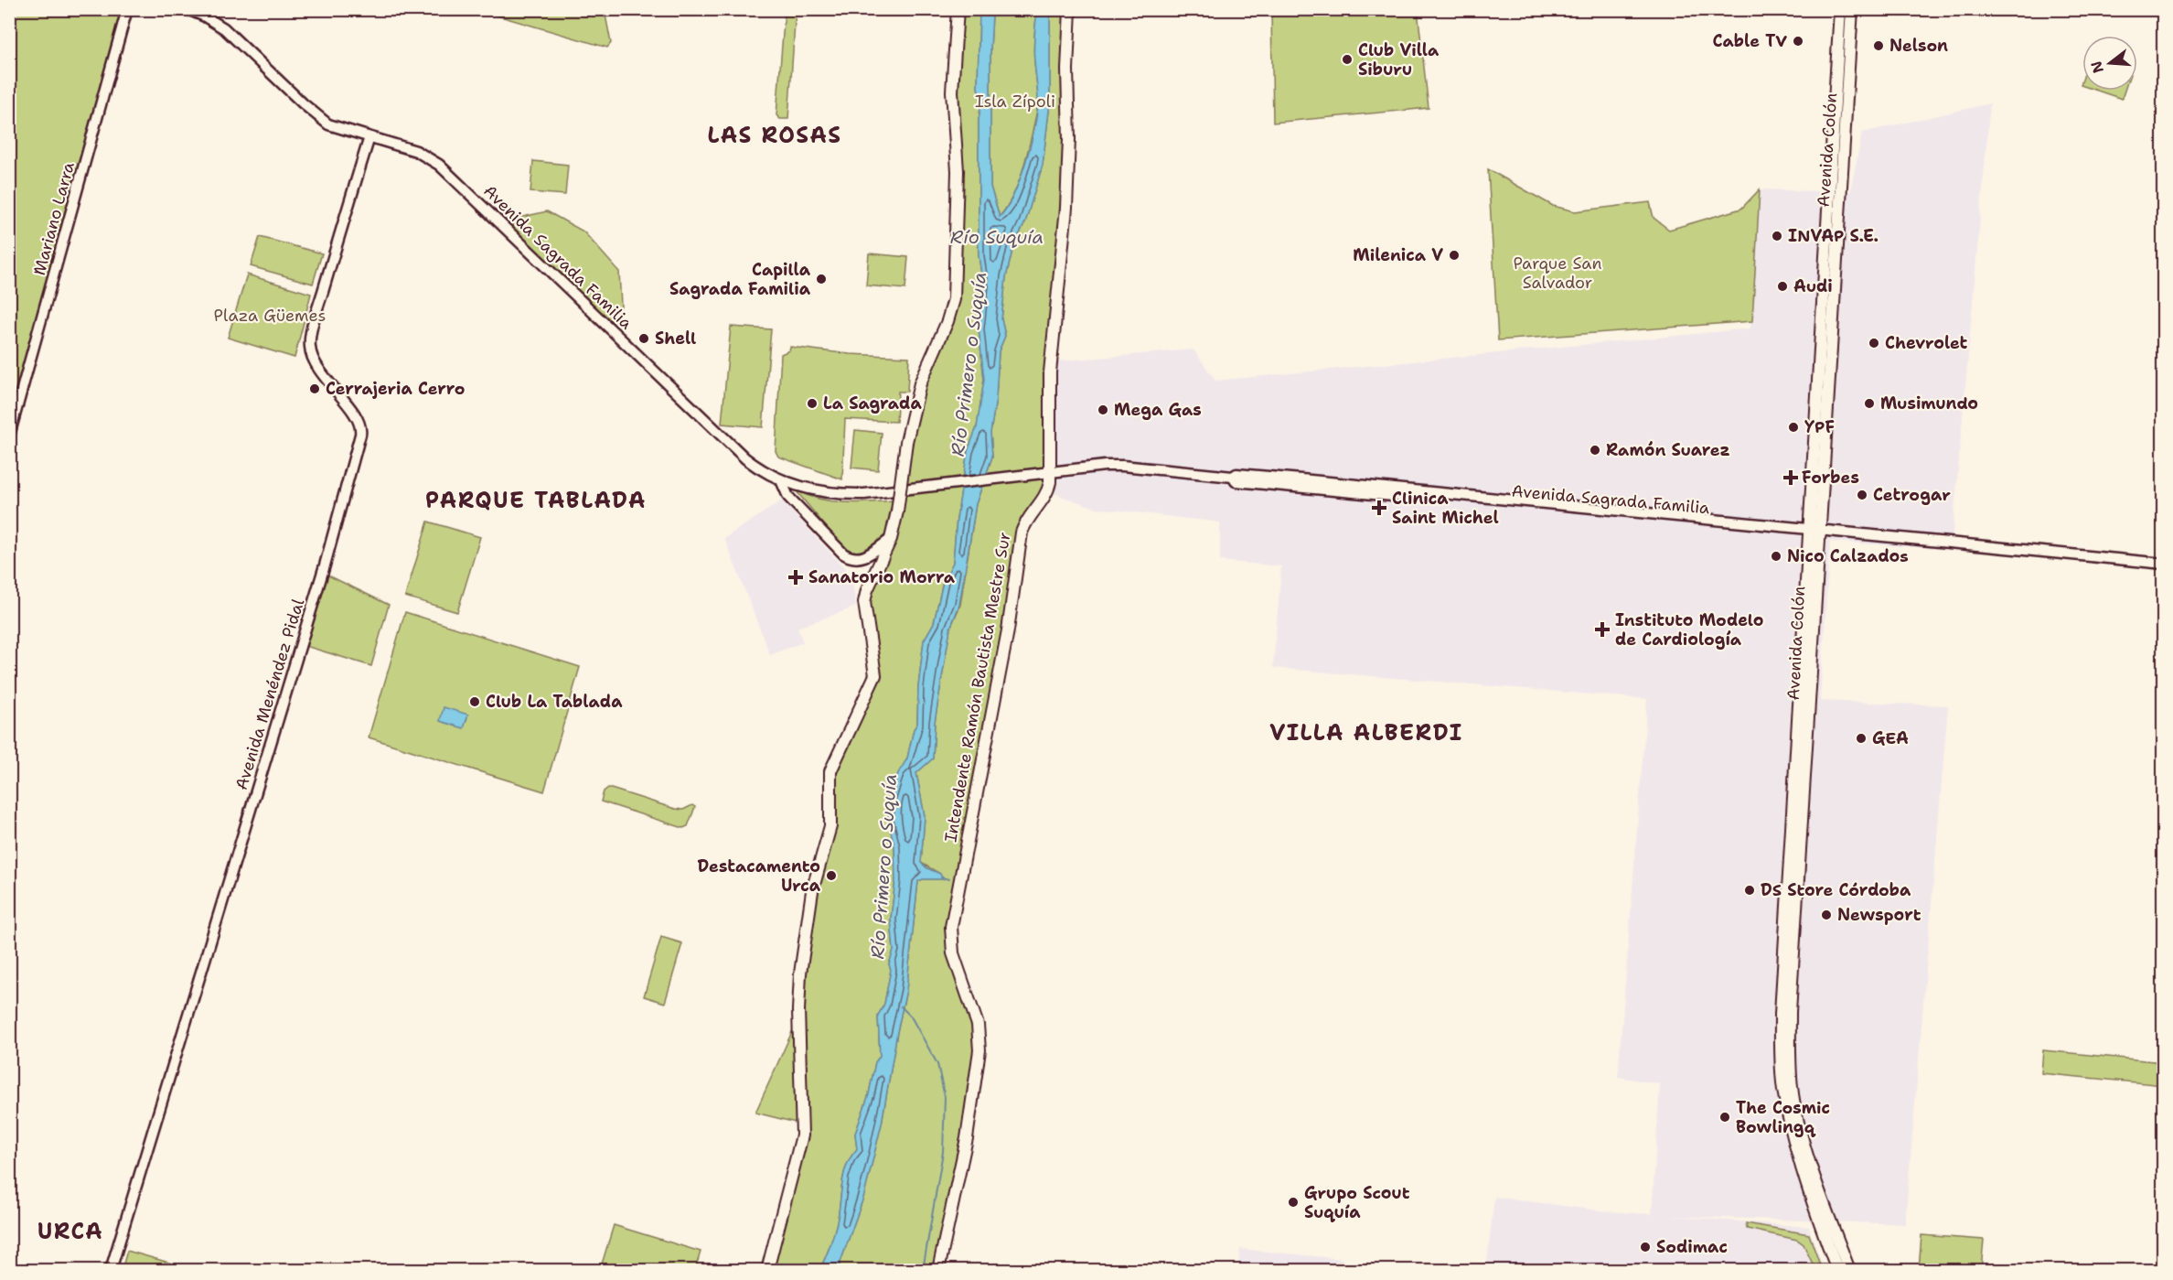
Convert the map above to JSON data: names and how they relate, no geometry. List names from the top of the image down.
{
  "streets": {
    "main road": [
      "Avenida Colón",
      "Mariano Larra",
      "Avenida Sagrada Familia",
      "Intendente Ramón Bautista Mestre Sur",
      "Avenida Menéndez Pidal"
    ]
  },
  "crossings": [
    ["Avenida Colón", "Avenida Sagrada Familia"],
    ["Avenida Sagrada Familia", "Intendente Ramón Bautista Mestre Sur"],
    ["Avenida Sagrada Familia", "Avenida Menéndez Pidal"]
  ],
  "districts": [
    "LAS ROSAS",
    "PARQUE TABLADA",
    "VILLA ALBERDI",
    "URCA"
  ],
  "water": ["Río Suquía", "Río Primero o Suquía"],
  "parks": ["Isla Zípoli", "Parque San Salvador", "Plaza Güemes"],
  "places": {
    "other": [
      "Cable TV",
      "Nelson",
      "Club Villa Siburu",
      "INVAP S.E.",
      "Milenica V",
      "Capilla Sagrada Familia",
      "Audi",
      "Shell",
      "Chevrolet",
      "Cerrajeria Cerro",
      "La Sagrada",
      "Musimundo",
      "Mega Gas",
      "YPF",
      "Ramón Suarez",
      "Cetrogar",
      "Nico Calzados",
      "Club La Tablada",
      "GEA",
      "Destacamento Urca",
      "DS Store Córdoba",
      "Newsport",
      "The Cosmic Bowlingq",
      "Grupo Scout Suquía",
      "Sodimac"
    ],
    "health": [
      "Forbes",
      "Clinica Saint Michel",
      "Sanatorio Morra",
      "Instituto Modelo de Cardiología"
    ]
  },
  "north": "left"
}
